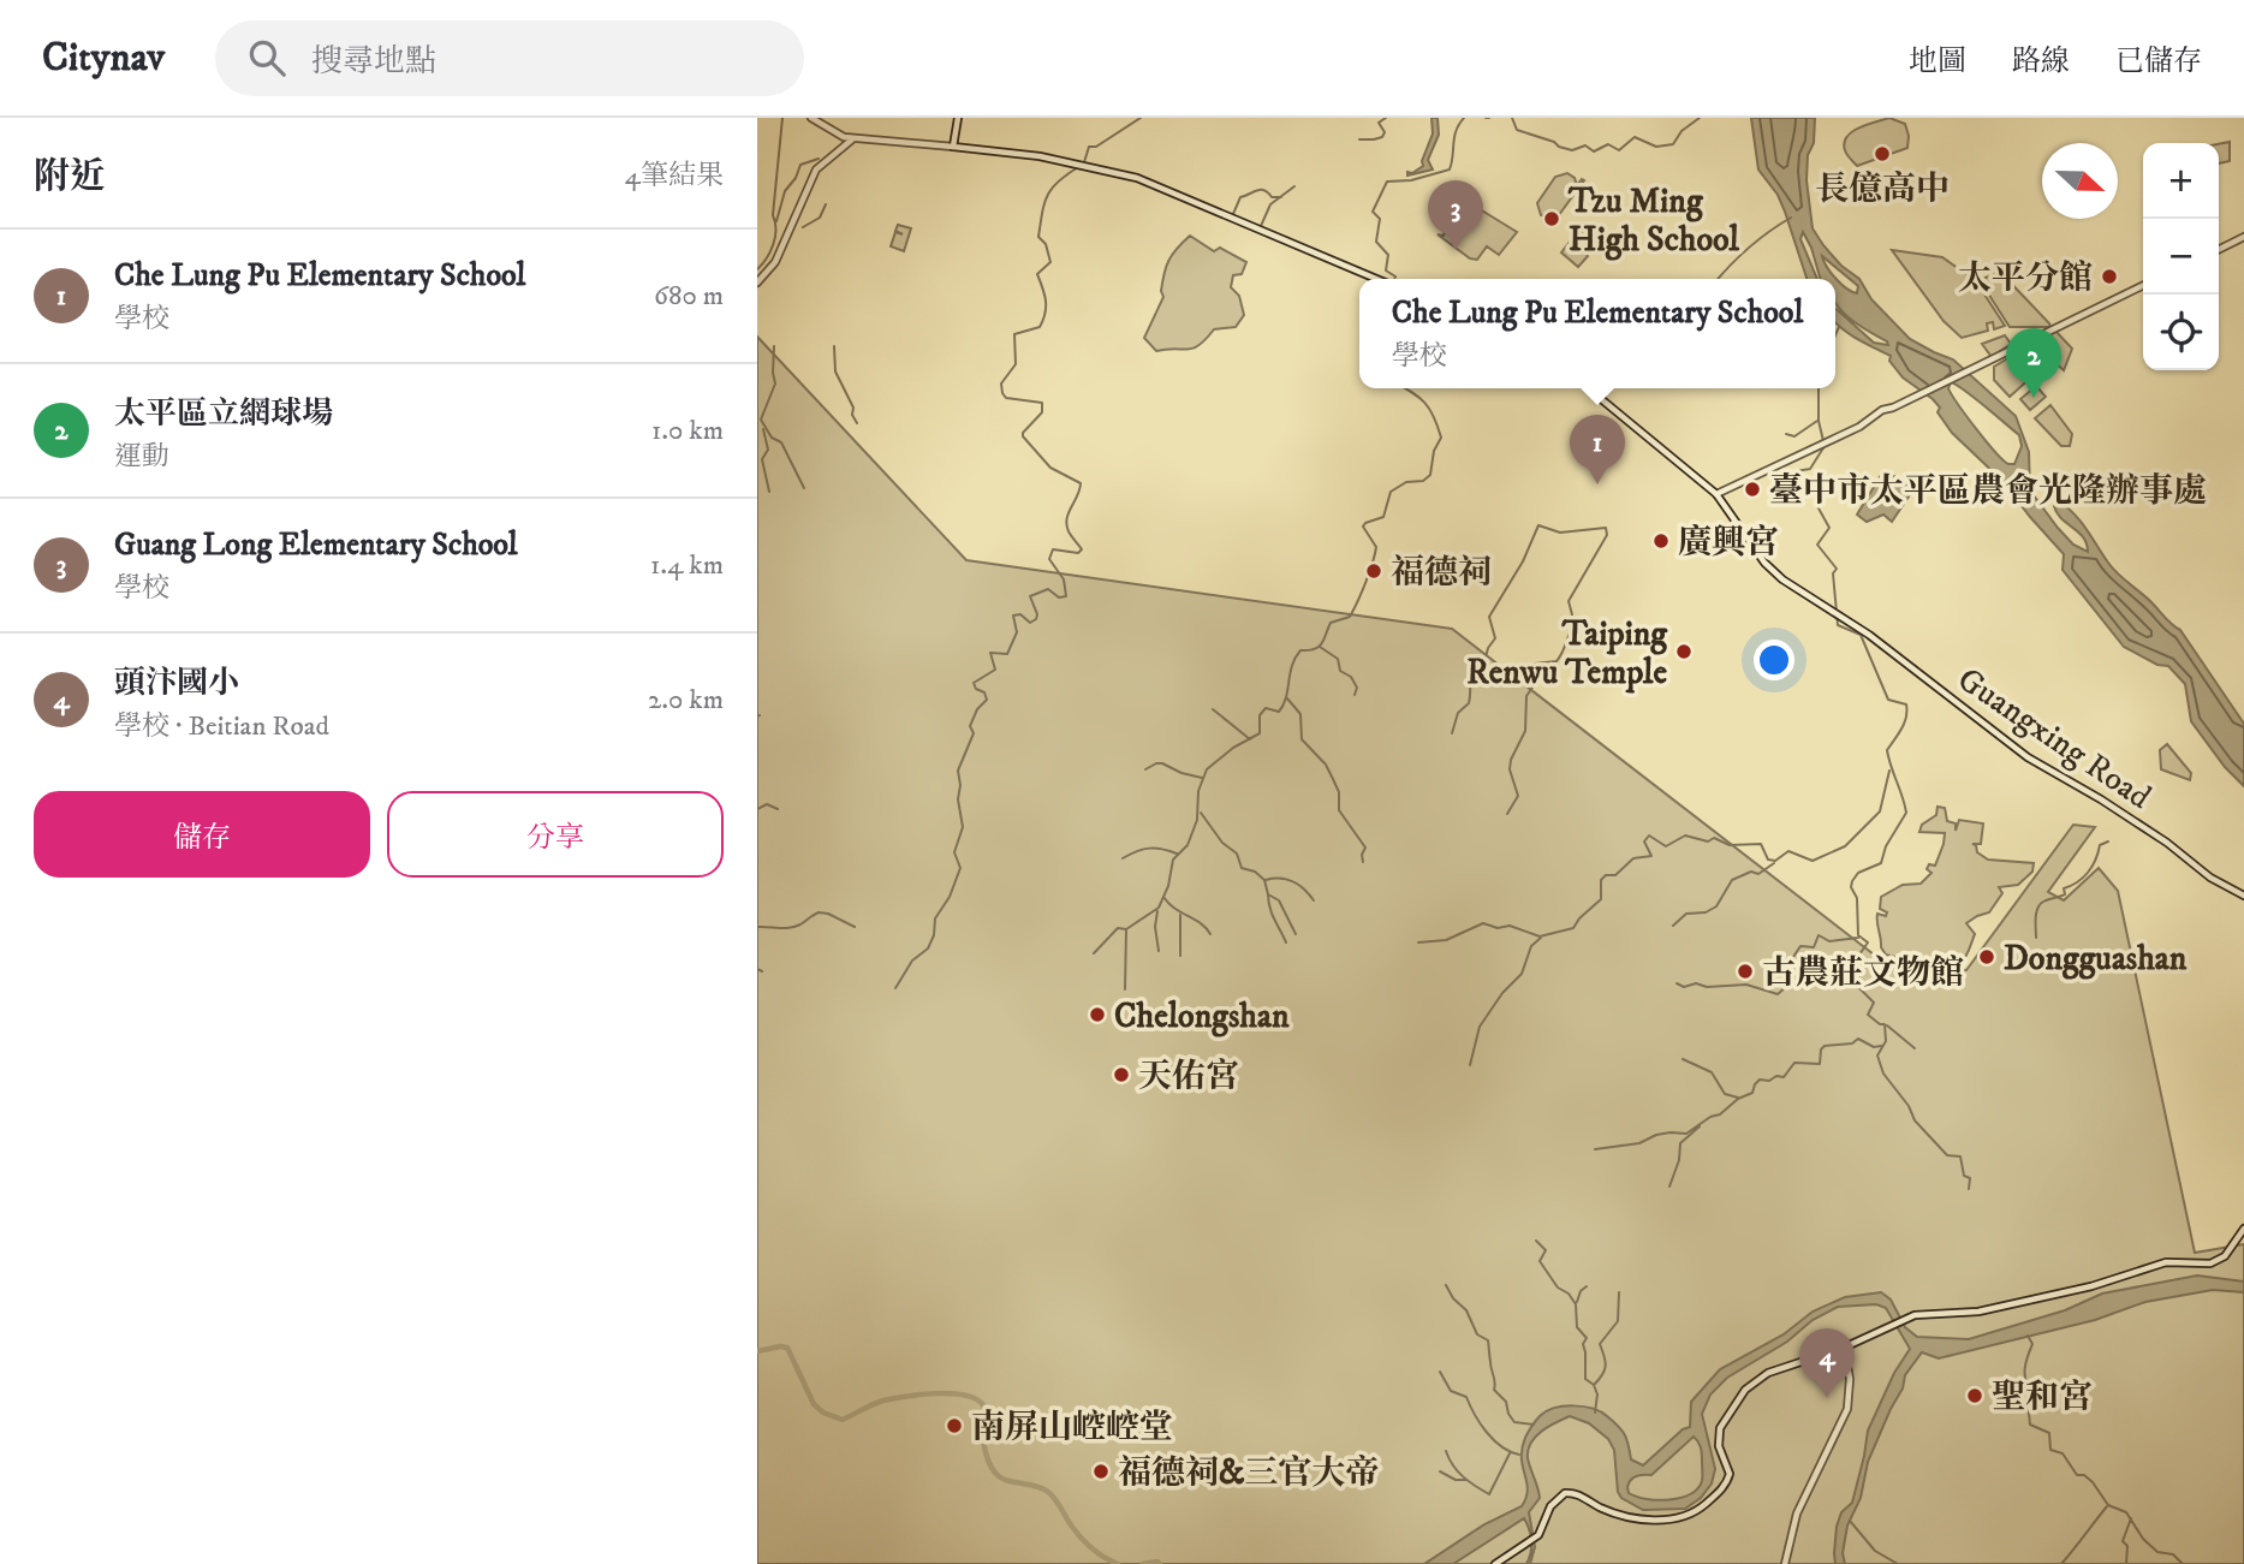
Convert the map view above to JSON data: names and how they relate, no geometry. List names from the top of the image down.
{
  "streets": {
    "main road": ["Guangxing Road"]
  },
  "places": [
    "長億高中",
    "Tzu Ming High School",
    "太平分館",
    "臺中市太平區農會光隆辦事處",
    "廣興宮",
    "福德祠",
    "Taiping Renwu Temple",
    "Dongguashan",
    "古農莊文物館",
    "Chelongshan",
    "天佑宮",
    "聖和宮",
    "南屏山崆崆堂",
    "福德祠&三官大帝"
  ],
  "north": "right",
  "page": {
    "header": "Citynav",
    "search": "搜尋地點",
    "nav": ["地圖", "路線", "已儲存"],
    "heading": ["附近", "4筆結果"],
    "map_buttons": ["+", "−"],
    "pins": [
      "3",
      "2",
      "1",
      "4"
    ],
    "list": [
      {
        "mark": "1",
        "name": "Che Lung Pu Elementary School",
        "note": "學校",
        "value": "680 m"
      },
      {
        "mark": "2",
        "name": "太平區立網球場",
        "note": "運動",
        "value": "1.0 km"
      },
      {
        "mark": "3",
        "name": "Guang Long Elementary School",
        "note": "學校",
        "value": "1.4 km"
      },
      {
        "mark": "4",
        "name": "頭汴國小",
        "note": "學校 · Beitian Road",
        "value": "2.0 km"
      }
    ],
    "popup": ["Che Lung Pu Elementary School", "學校"],
    "buttons": ["儲存", "分享"]
  }
}
